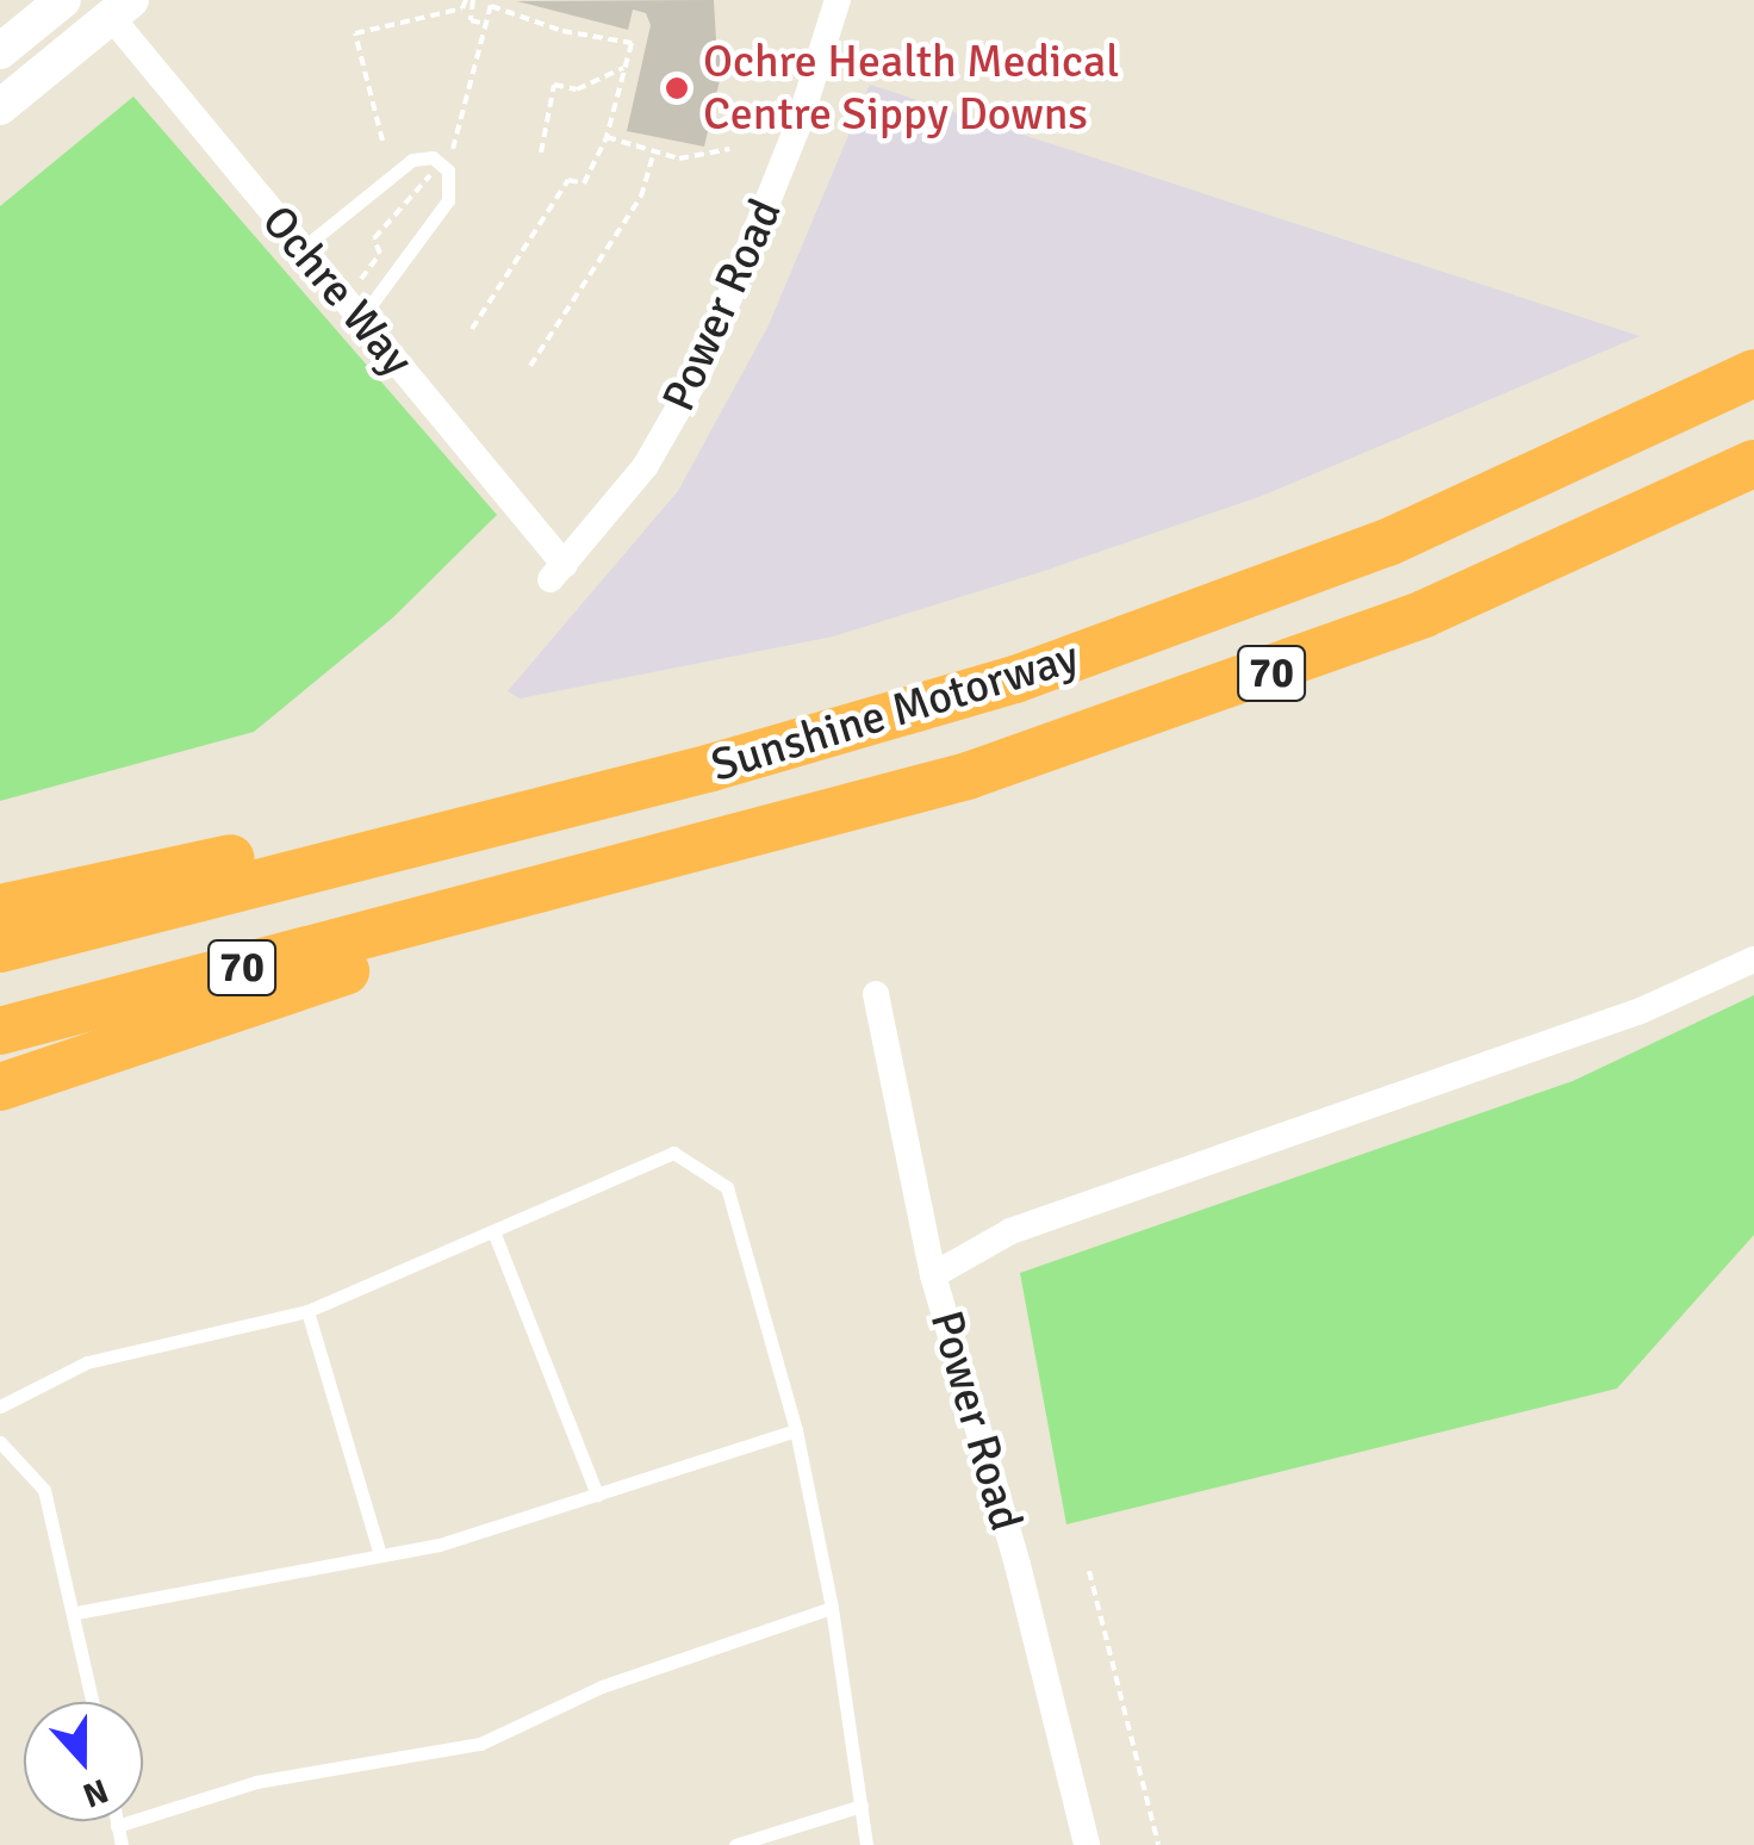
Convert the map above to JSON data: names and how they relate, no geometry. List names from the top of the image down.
{
  "streets": {
    "highway": ["70", "Sunshine Motorway"],
    "street": ["Ochre Way", "Power Road"]
  },
  "crossings": [
    ["Ochre Way", "Power Road"]
  ],
  "places": ["Ochre Health Medical Centre Sippy Downs"],
  "north": "bottom"
}
